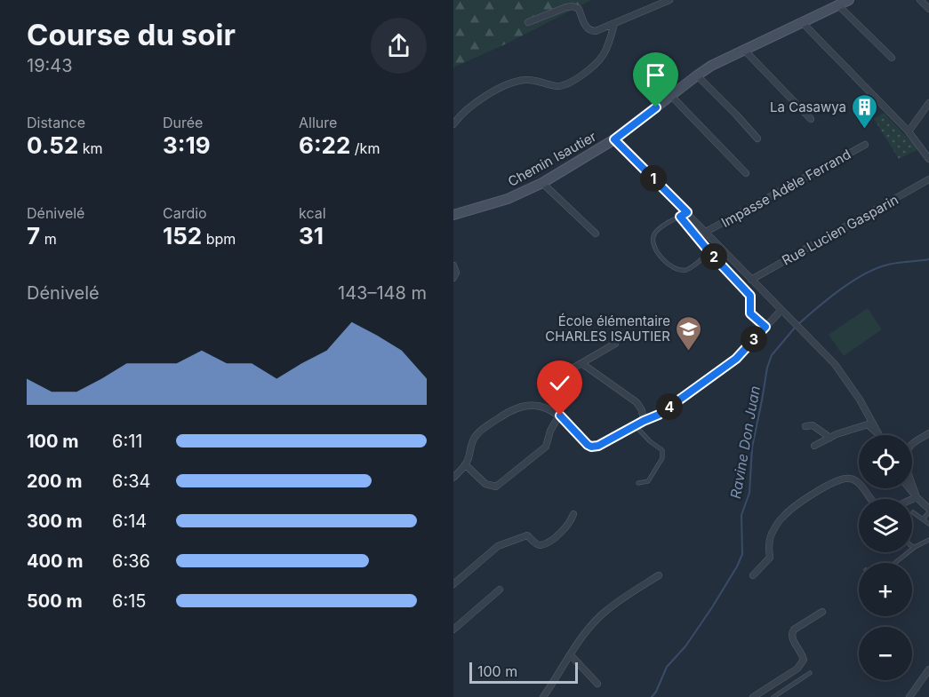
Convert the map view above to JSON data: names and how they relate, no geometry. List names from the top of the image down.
{
  "streets": {
    "main road": ["Chemin Isautier"],
    "street": ["Impasse Adèle Ferrand", "Rue Lucien Gasparin"]
  },
  "water": ["Ravine Don Juan"],
  "places": {
    "building": ["La Casawya"],
    "school or university": ["École élémentaire CHARLES ISAUTIER"]
  },
  "scale_bar": "100 m",
  "page": {
    "heading": ["Course du soir", "19:43"],
    "stats": [
      ["Distance", "0.52 km"],
      ["Durée", "3:19"],
      ["Allure", "6:22 /km"],
      ["Dénivelé", "7 m"],
      ["Cardio", "152 bpm"],
      ["kcal", "31"]
    ],
    "pins": [
      "1",
      "2",
      "3",
      "4"
    ],
    "chart": ["Dénivelé", "143–148 m"],
    "list": [
      {
        "name": "100 m",
        "note": "6:11"
      },
      {
        "name": "200 m",
        "note": "6:34"
      },
      {
        "name": "300 m",
        "note": "6:14"
      },
      {
        "name": "400 m",
        "note": "6:36"
      },
      {
        "name": "500 m",
        "note": "6:15"
      }
    ],
    "map_buttons": ["+", "−"],
    "scale": "100 m"
  }
}
